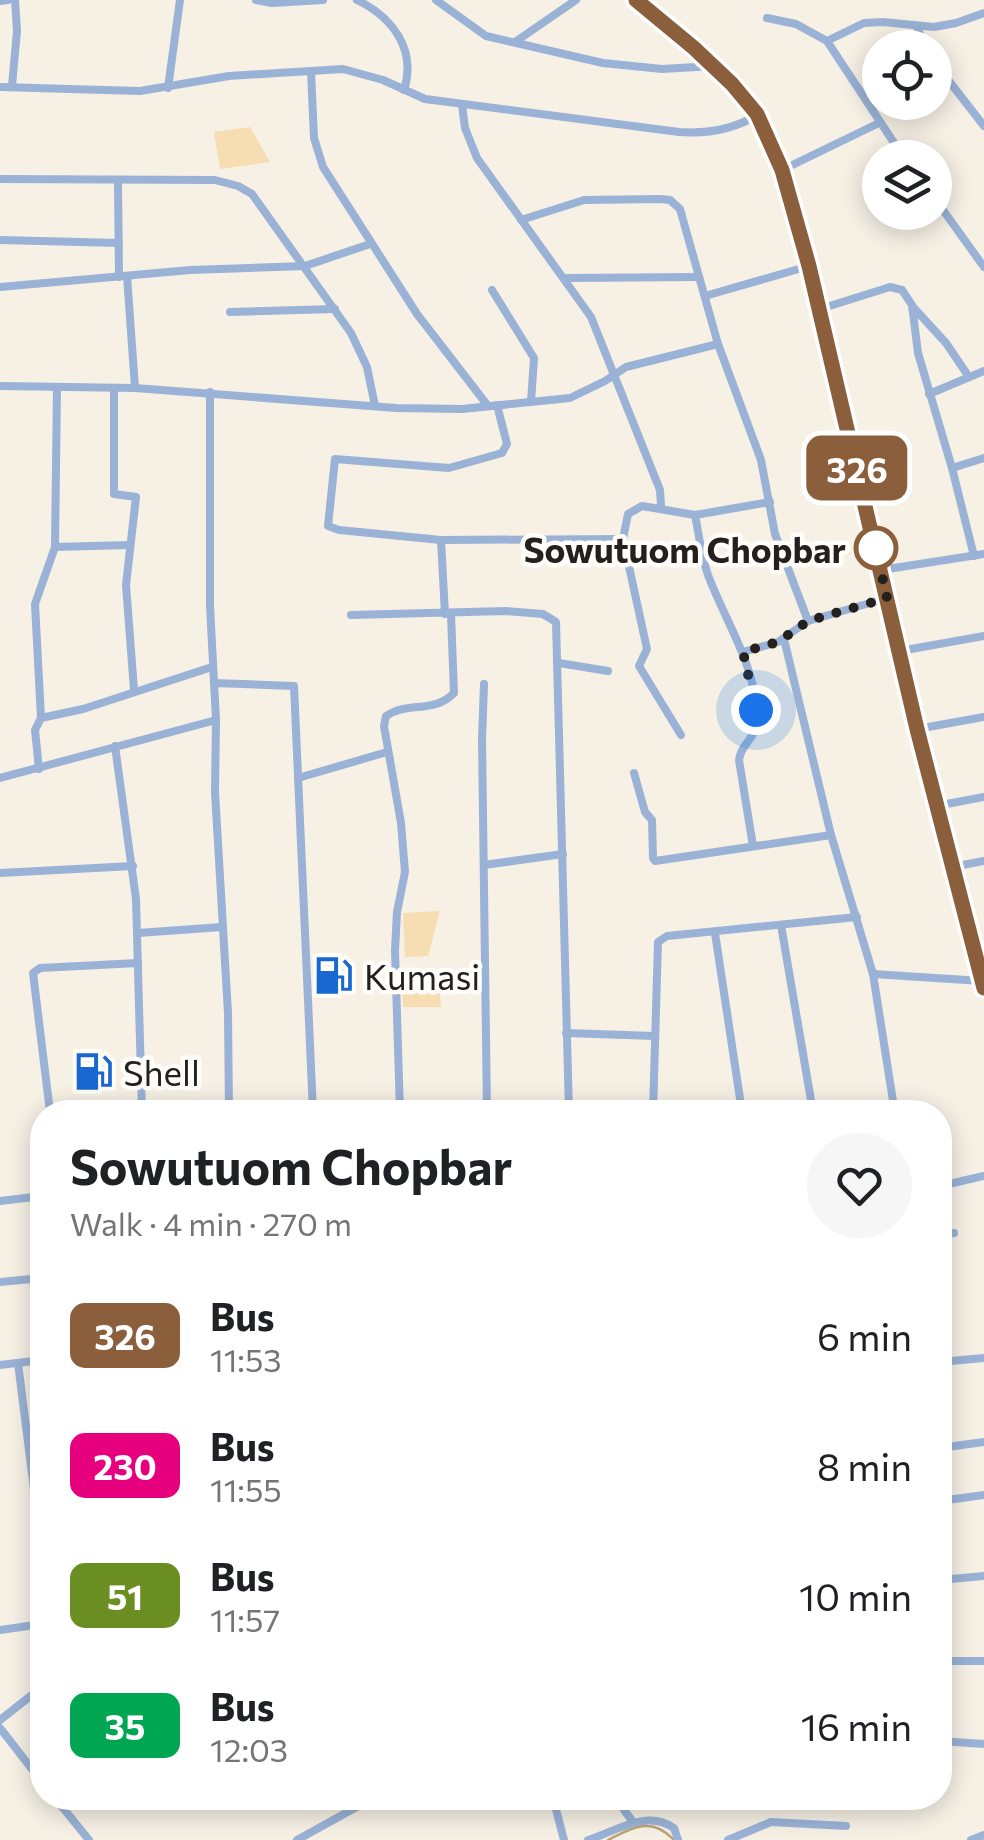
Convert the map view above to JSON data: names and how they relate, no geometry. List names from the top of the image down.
{
  "places": {
    "other": ["Sowutuom Chopbar"],
    "fuel station": ["Kumasi", "Shell"]
  },
  "lines": ["bus line 326"],
  "page": {
    "on_map": "326",
    "heading": ["Sowutuom Chopbar", "Walk · 4 min · 270 m"],
    "list": [
      {
        "mark": "326",
        "name": "Bus",
        "note": "11:53",
        "value": "6 min"
      },
      {
        "mark": "230",
        "name": "Bus",
        "note": "11:55",
        "value": "8 min"
      },
      {
        "mark": "51",
        "name": "Bus",
        "note": "11:57",
        "value": "10 min"
      },
      {
        "mark": "35",
        "name": "Bus",
        "note": "12:03",
        "value": "16 min"
      }
    ]
  }
}
